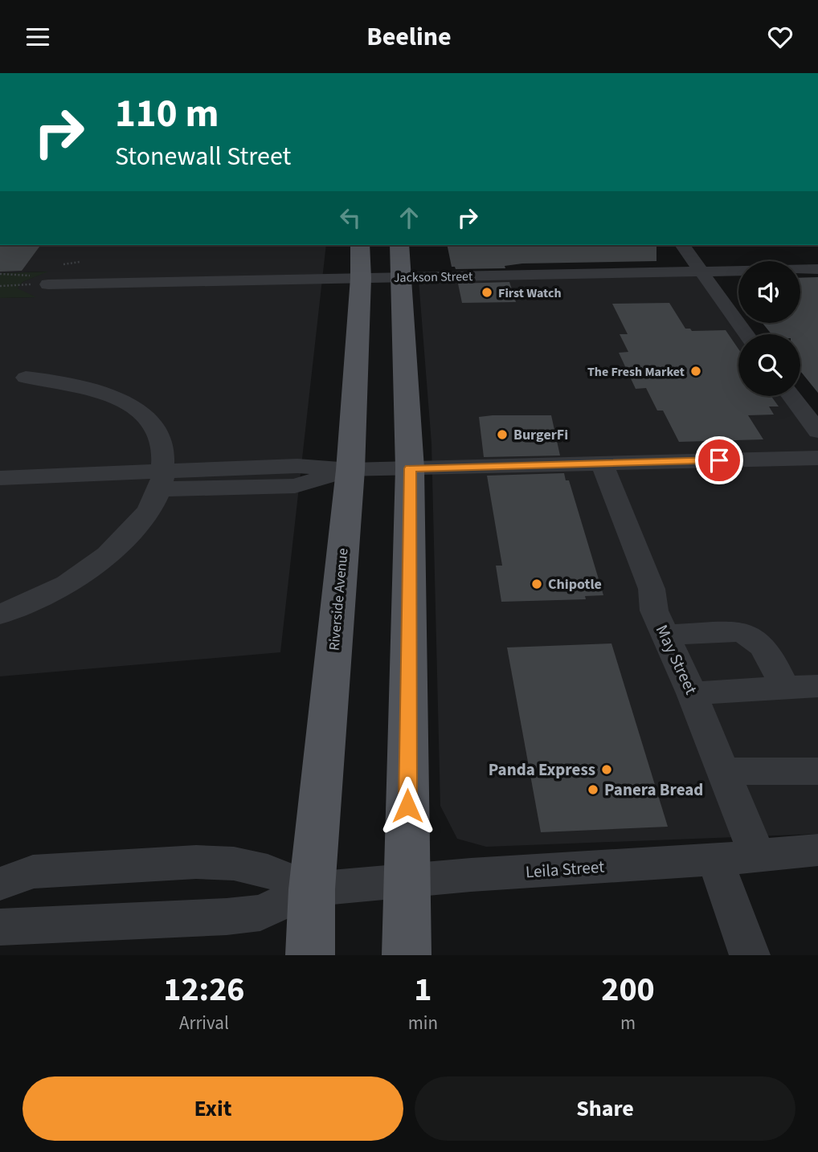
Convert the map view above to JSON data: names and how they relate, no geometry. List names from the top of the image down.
{
  "streets": {
    "main road": ["Riverside Avenue"],
    "street": ["Jackson Street", "May Street", "Leila Street"]
  },
  "crossings": [
    ["Jackson Street", "Riverside Avenue"],
    ["Riverside Avenue", "Leila Street"],
    ["May Street", "Leila Street"]
  ],
  "places": [
    "First Watch",
    "The Fresh Market",
    "BurgerFi",
    "Chipotle",
    "Panda Express",
    "Panera Bread"
  ],
  "page": {
    "header": "Beeline",
    "turn": ["110 m", "Stonewall Street"],
    "eta": [
      "12:26",
      "Arrival",
      "1",
      "min",
      "200",
      "m"
    ],
    "buttons": ["Exit", "Share"]
  }
}
